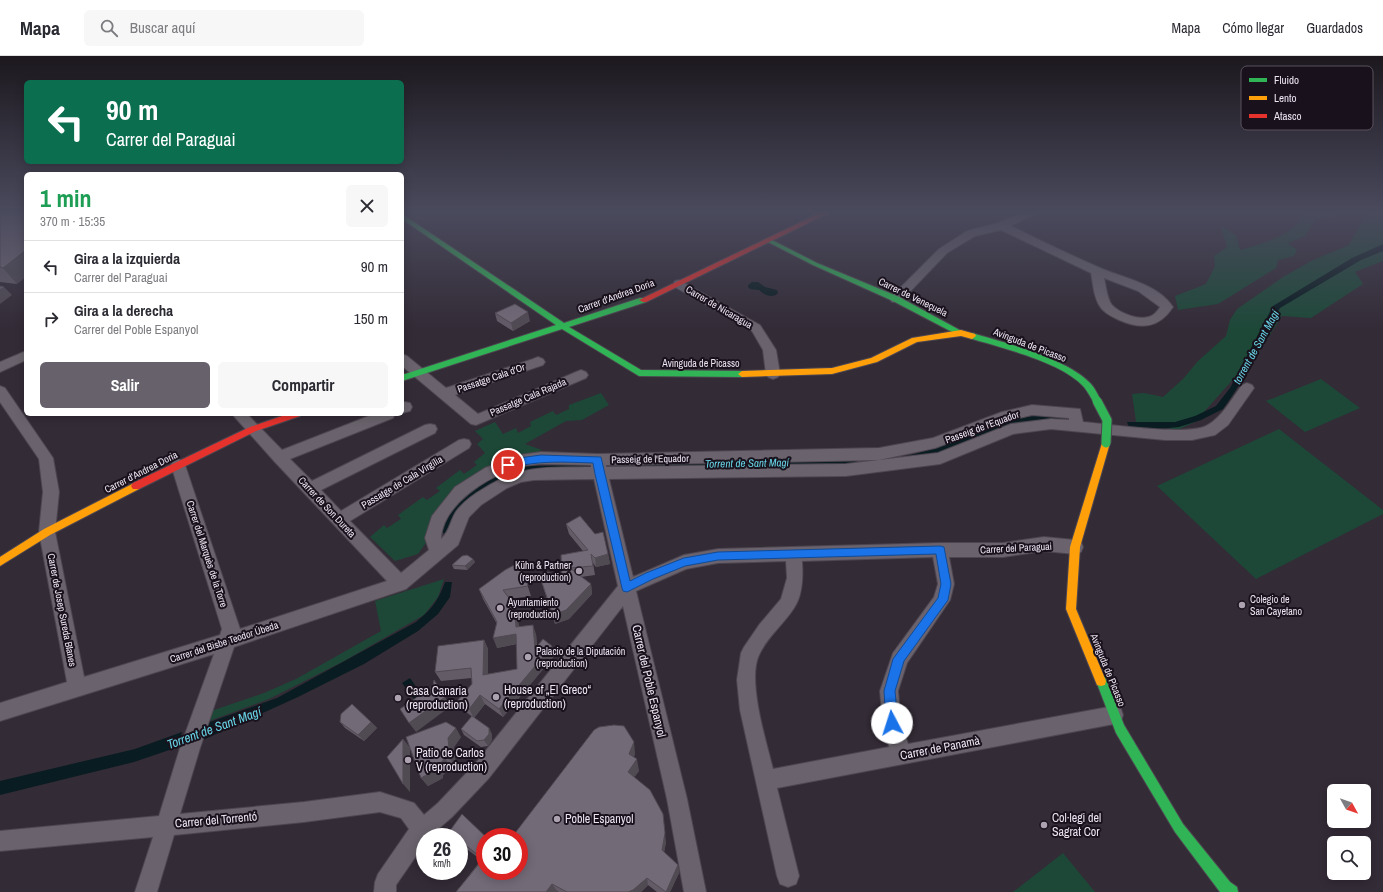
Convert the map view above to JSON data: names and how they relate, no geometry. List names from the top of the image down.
{
  "streets": {
    "street": [
      "Carrer d'Andrea Doria",
      "Carrer de Veneçuela",
      "Carrer de Nicaragua",
      "Avinguda de Picasso",
      "Passatge Cala d'Or",
      "Passatge Cala Rajada",
      "Passeig de l'Equador",
      "Passatge de Cala Virgília",
      "Carrer de Son Dureta",
      "Carrer del Paraguai",
      "Carrer del Marquès de la Torre",
      "Carrer de Josep Sureda Blanes",
      "Carrer del Bisbe Teodor Úbeda",
      "Carrer del Poble Espanyol",
      "Carrer de Panamà",
      "Carrer del Torrentó"
    ]
  },
  "crossings": [
    ["Carrer d'Andrea Doria", "Carrer de Nicaragua"],
    ["Carrer d'Andrea Doria", "Avinguda de Picasso"],
    ["Carrer d'Andrea Doria", "Carrer de Son Dureta"],
    ["Carrer d'Andrea Doria", "Carrer del Marquès de la Torre"],
    ["Carrer d'Andrea Doria", "Carrer de Josep Sureda Blanes"],
    ["Carrer de Veneçuela", "Avinguda de Picasso"],
    ["Carrer de Nicaragua", "Avinguda de Picasso"],
    ["Avinguda de Picasso", "Carrer del Paraguai"],
    ["Avinguda de Picasso", "Carrer de Panamà"],
    ["Passatge Cala d'Or", "Passatge Cala Rajada"],
    ["Passeig de l'Equador", "Carrer del Bisbe Teodor Úbeda"],
    ["Passeig de l'Equador", "Carrer del Poble Espanyol"],
    ["Passatge de Cala Virgília", "Carrer de Son Dureta"],
    ["Carrer de Son Dureta", "Carrer del Bisbe Teodor Úbeda"],
    ["Carrer del Paraguai", "Carrer del Poble Espanyol"],
    ["Carrer del Marquès de la Torre", "Carrer del Bisbe Teodor Úbeda"],
    ["Carrer del Marquès de la Torre", "Carrer del Torrentó"],
    ["Carrer de Josep Sureda Blanes", "Carrer del Bisbe Teodor Úbeda"]
  ],
  "water": ["torrent de Sant Magí", "Torrent de Sant Magí"],
  "places": [
    "Kühn & Partner (reproduction)",
    "Colegio de San Cayetano",
    "Ayuntamiento (reproduction)",
    "Palacio de la Diputación (reproduction)",
    "House of „El Greco“ (reproduction)",
    "Casa Canaria (reproduction)",
    "Patio de Carlos V (reproduction)",
    "Poble Espanyol",
    "Col·legi del Sagrat Cor"
  ],
  "legend": ["Fluido", "Lento", "Atasco"],
  "north": "bottom right",
  "page": {
    "header": "Mapa",
    "search": "Buscar aquí",
    "nav": ["Mapa", "Cómo llegar", "Guardados"],
    "turn": ["90 m", "Carrer del Paraguai"],
    "heading": ["1 min", "370 m · 15:35"],
    "list": [
      {
        "name": "Gira a la izquierda",
        "note": "Carrer del Paraguai",
        "value": "90 m"
      },
      {
        "name": "Gira a la derecha",
        "note": "Carrer del Poble Espanyol",
        "value": "150 m"
      }
    ],
    "buttons": ["Salir", "Compartir"],
    "speed": "26 km/h",
    "limit": "30"
  }
}
